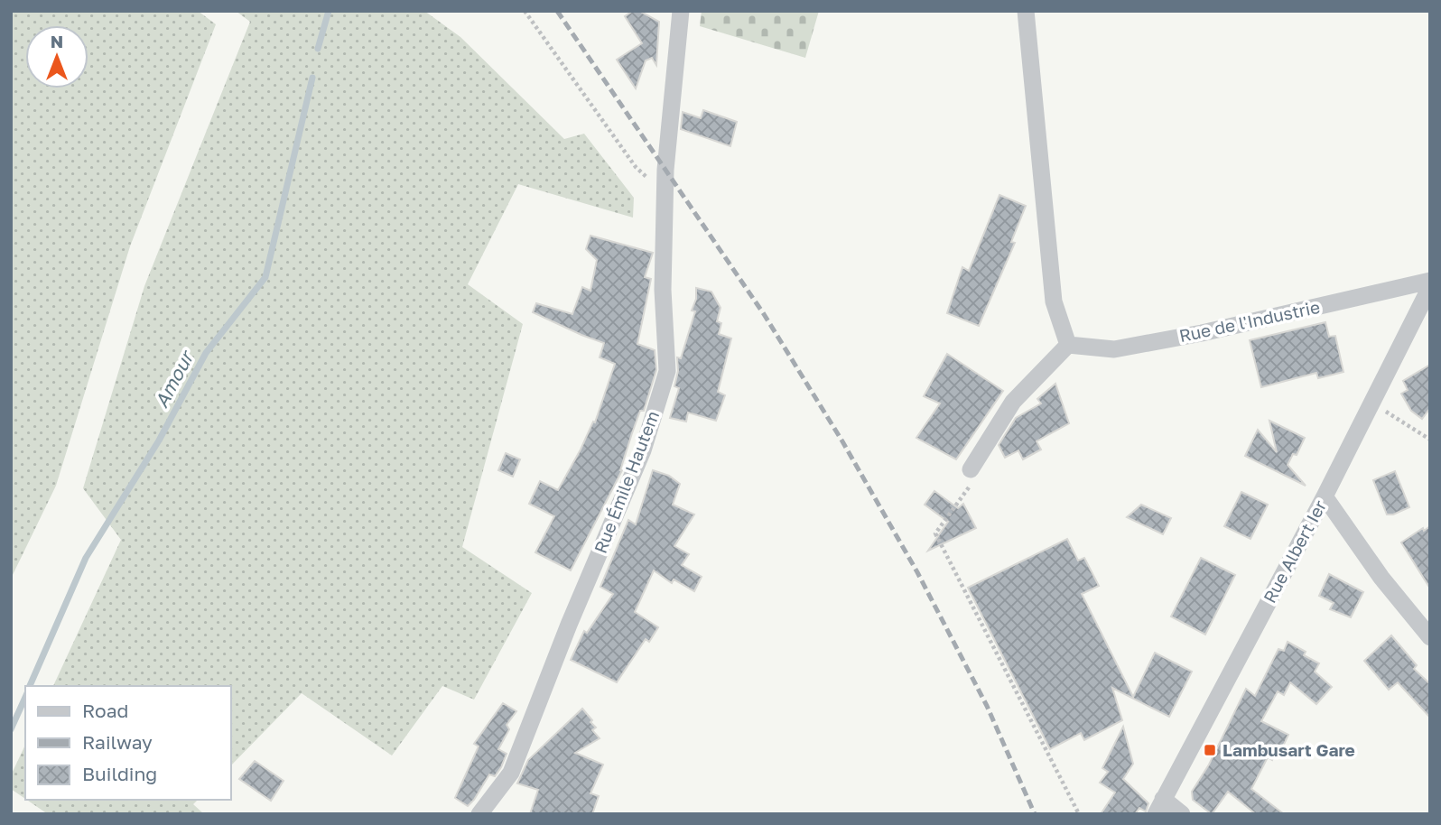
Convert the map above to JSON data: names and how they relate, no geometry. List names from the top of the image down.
{
  "streets": {
    "street": ["Rue de l'Industrie", "Rue Émile Hautem", "Rue Albert Ier"]
  },
  "water": ["Amour"],
  "places": {
    "transit": ["Lambusart Gare"]
  },
  "legend": ["Road", "Railway", "Building"],
  "north": "top"
}
